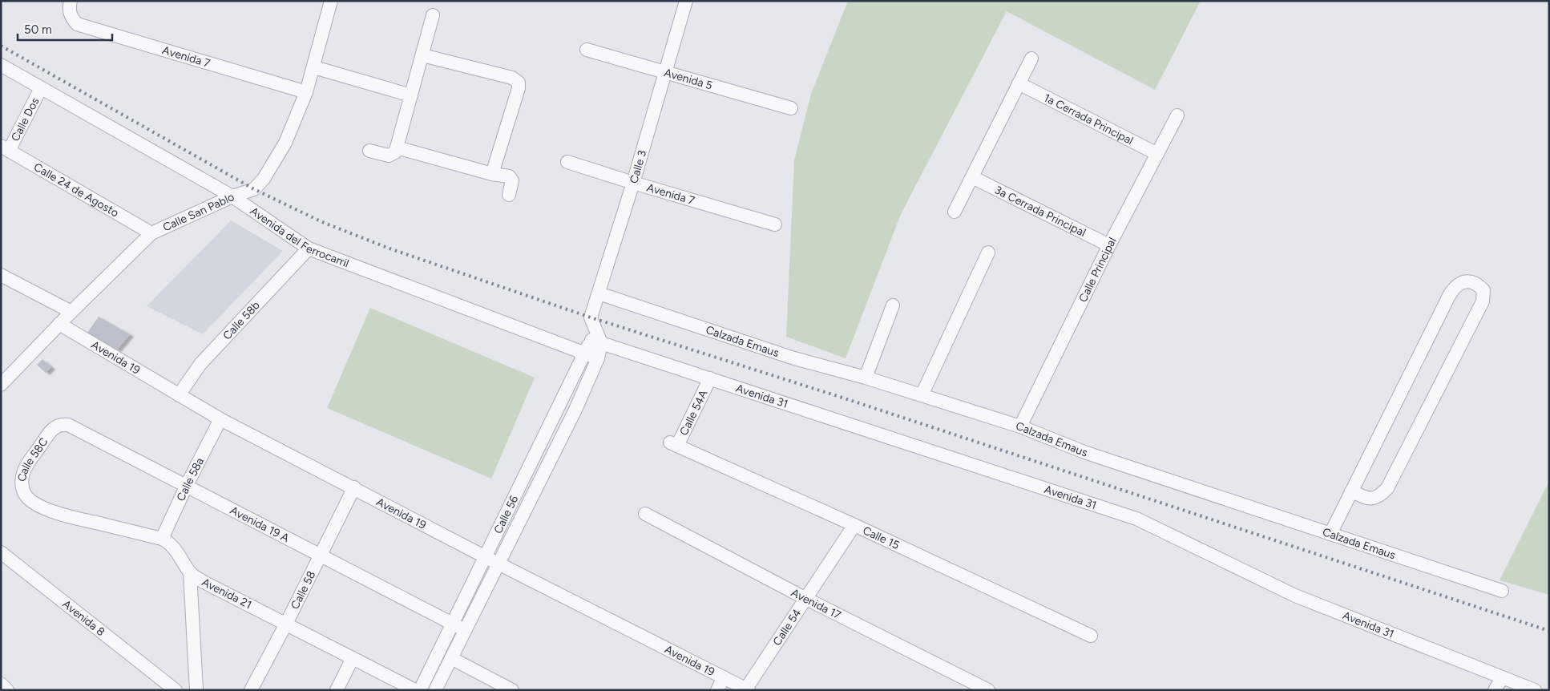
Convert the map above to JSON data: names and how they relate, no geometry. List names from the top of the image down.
{
  "streets": {
    "street": [
      "Avenida 7",
      "Avenida 5",
      "1a Cerrada Principal",
      "Calle Dos",
      "Calle 3",
      "Calle 24 de Agosto",
      "3a Cerrada Principal",
      "Calle San Pablo",
      "Avenida del Ferrocarril",
      "Calle Principal",
      "Calle 58b",
      "Calzada Emaus",
      "Avenida 19",
      "Avenida 31",
      "Calle 54A",
      "Calle 58C",
      "Calle 58a",
      "Calle 56",
      "Avenida 19 A",
      "Calle 15",
      "Calle 58",
      "Avenida 21",
      "Avenida 17",
      "Avenida 8",
      "Calle 54"
    ]
  },
  "crossings": [
    ["Avenida 7", "Calle 3"],
    ["Avenida 7", "Calle San Pablo"],
    ["Avenida 5", "Calle 3"],
    ["1a Cerrada Principal", "Calle Principal"],
    ["Calle Dos", "Calle 24 de Agosto"],
    ["Calle Dos", "Avenida del Ferrocarril"],
    ["Calle 3", "Calzada Emaus"],
    ["Calle 3", "Avenida 31"],
    ["Calle 3", "Calle 56"],
    ["Calle 24 de Agosto", "Calle San Pablo"],
    ["3a Cerrada Principal", "Calle Principal"],
    ["Calle San Pablo", "Avenida del Ferrocarril"],
    ["Calle San Pablo", "Avenida 19"],
    ["Avenida del Ferrocarril", "Calle 58b"],
    ["Avenida del Ferrocarril", "Calle 56"],
    ["Calle Principal", "Calzada Emaus"],
    ["Calle 58b", "Avenida 19"],
    ["Avenida 19", "Calle 58a"],
    ["Avenida 19", "Calle 56"],
    ["Avenida 19", "Calle 58"],
    ["Avenida 19", "Calle 54"],
    ["Avenida 31", "Calle 54A"],
    ["Avenida 31", "Calle 56"],
    ["Calle 54A", "Calle 15"],
    ["Calle 58C", "Avenida 19 A"],
    ["Calle 58C", "Avenida 21"],
    ["Calle 58a", "Avenida 19 A"],
    ["Calle 58a", "Avenida 21"],
    ["Calle 56", "Avenida 19 A"],
    ["Avenida 19 A", "Calle 58"],
    ["Calle 15", "Calle 54"],
    ["Calle 58", "Avenida 21"],
    ["Avenida 17", "Calle 54"]
  ],
  "scale_bar": "50 m"
}
